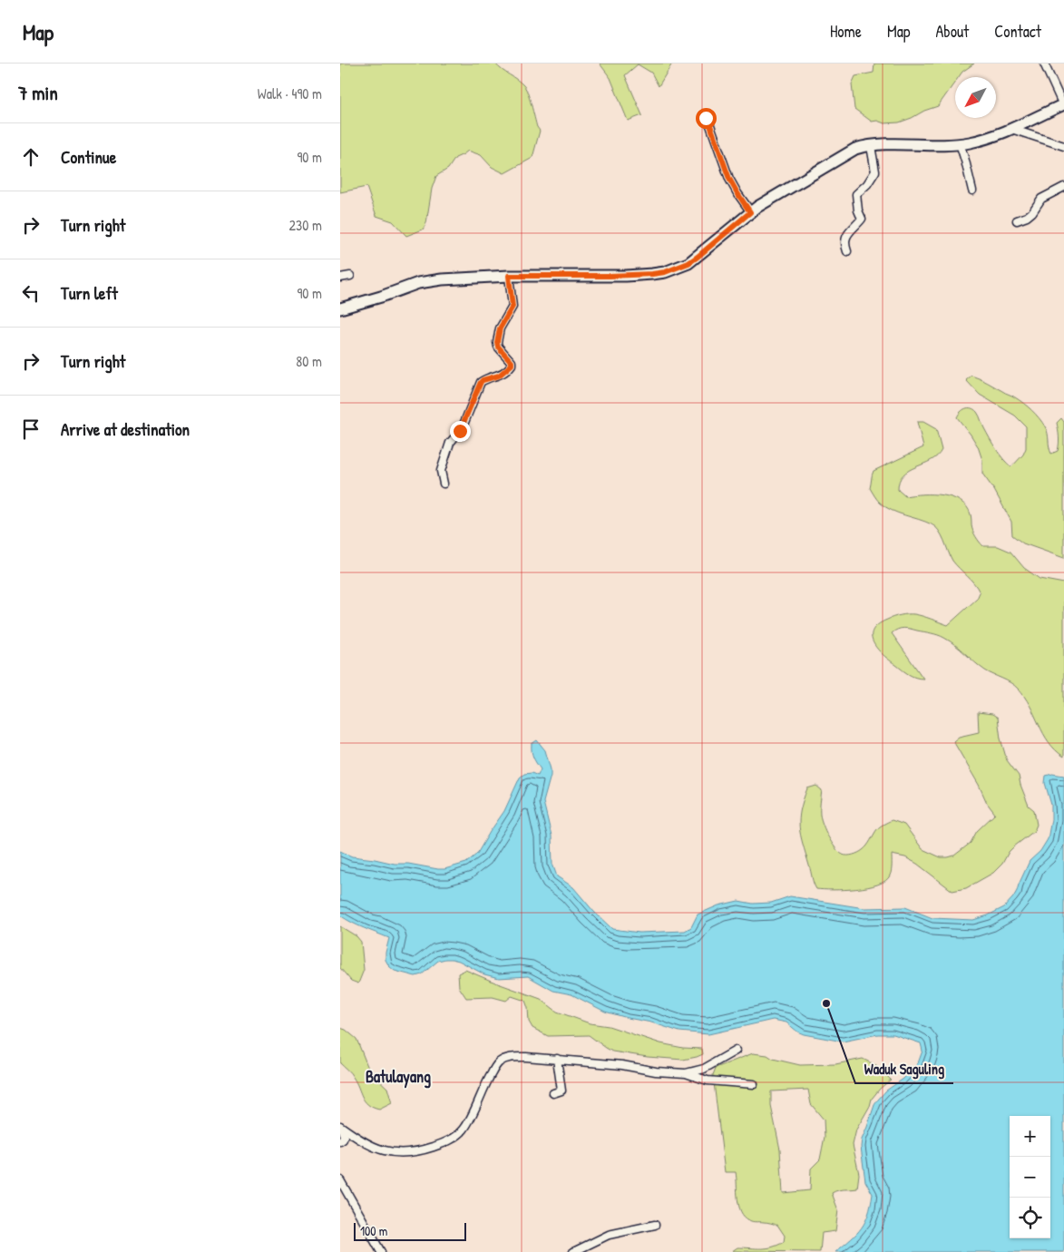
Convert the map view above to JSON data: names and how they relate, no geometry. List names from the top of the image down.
{
  "districts": ["Batulayang"],
  "places": ["Waduk Saguling"],
  "scale_bar": "100 m",
  "north": "bottom left",
  "page": {
    "header": "Map",
    "nav": [
      "Home",
      "Map",
      "About",
      "Contact"
    ],
    "heading": ["7 min", "Walk · 490 m"],
    "list": [
      ["Continue", "90 m"],
      ["Turn right", "230 m"],
      ["Turn left", "90 m"],
      ["Turn right", "80 m"],
      "Arrive at destination"
    ],
    "map_buttons": ["+", "−"],
    "scale": "100 m"
  }
}
